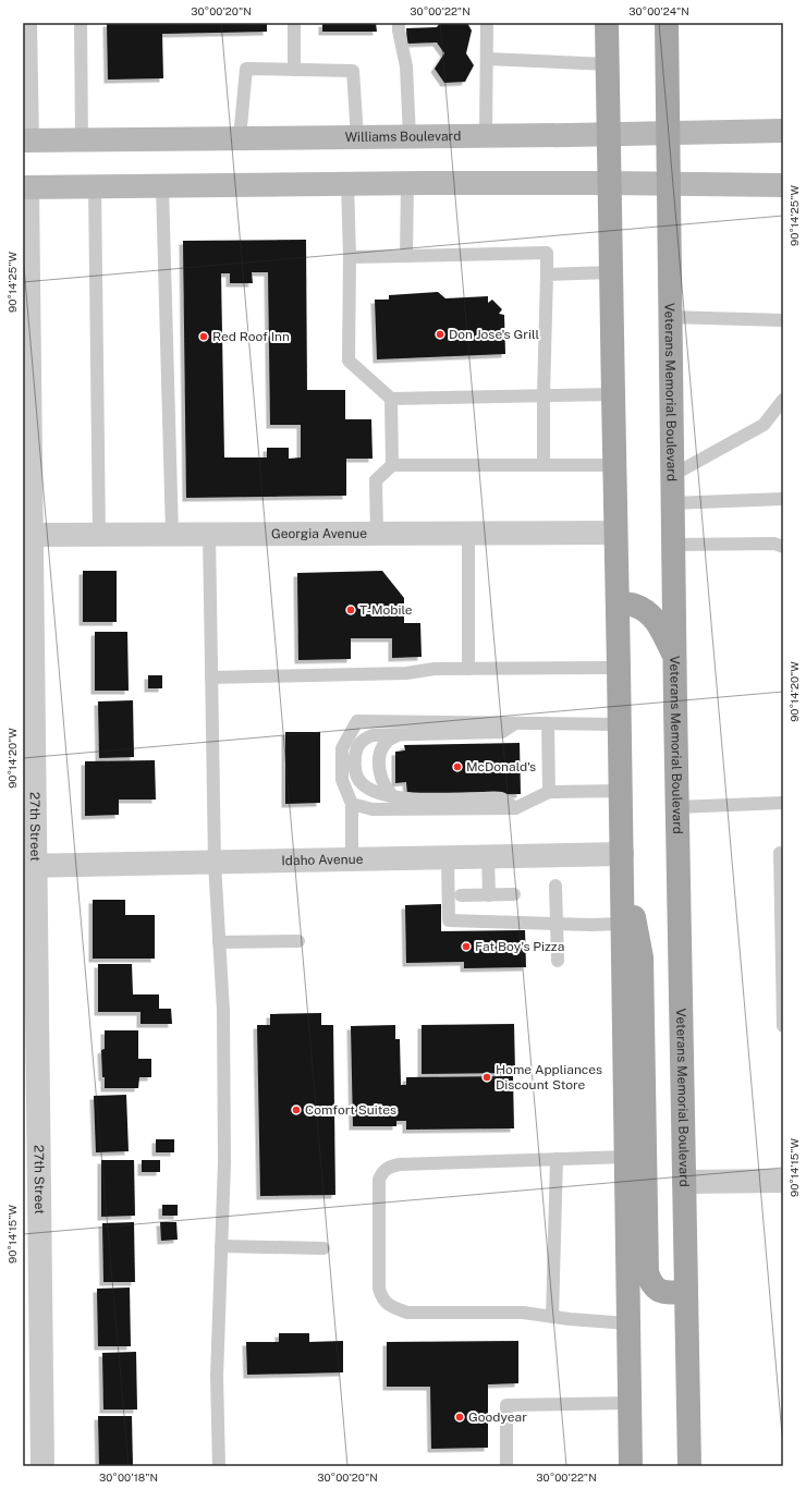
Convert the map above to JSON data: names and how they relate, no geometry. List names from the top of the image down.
{
  "streets": {
    "main road": ["Williams Boulevard", "Veterans Memorial Boulevard"],
    "street": ["Georgia Avenue", "27th Street", "Idaho Avenue"]
  },
  "crossings": [
    ["Williams Boulevard", "Veterans Memorial Boulevard"],
    ["Georgia Avenue", "27th Street"],
    ["27th Street", "Idaho Avenue"]
  ],
  "places": [
    "Don Jose's Grill",
    "Red Roof Inn",
    "T-Mobile",
    "McDonald's",
    "Fat Boy's Pizza",
    "Home Appliances Discount Store",
    "Comfort Suites",
    "Goodyear"
  ],
  "coordinates": [
    "30°00'20\"N",
    "30°00'22\"N",
    "30°00'24\"N",
    "90°14'25\"W",
    "90°14'20\"W",
    "90°14'15\"W",
    "30°00'18\"N"
  ]
}
